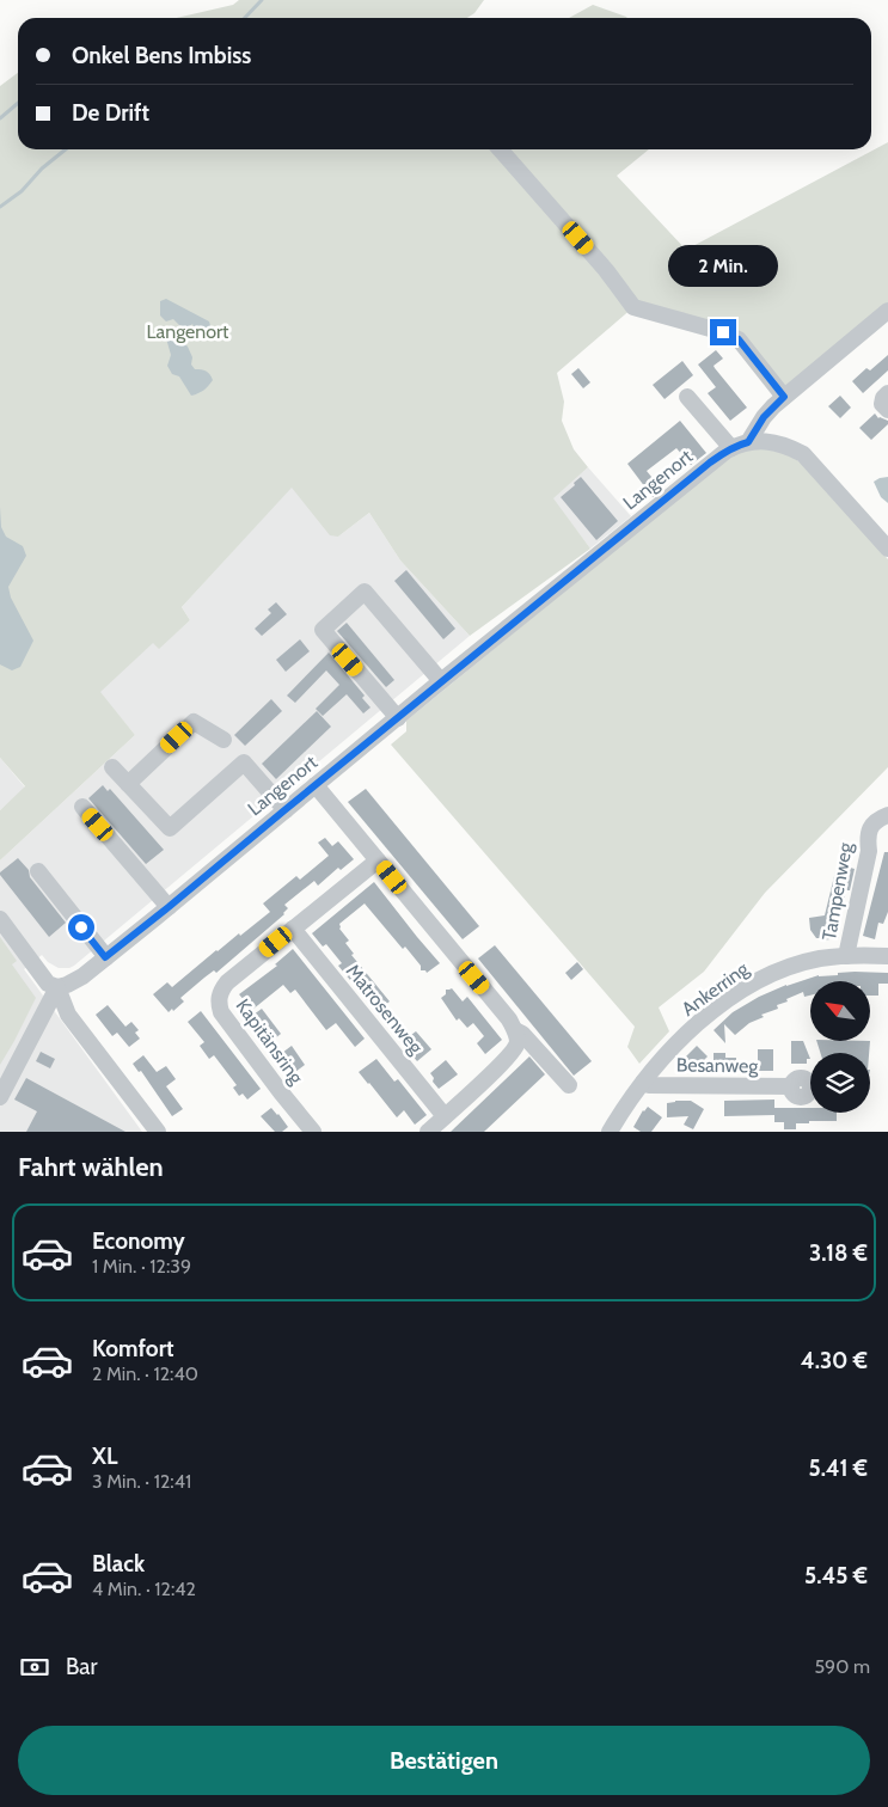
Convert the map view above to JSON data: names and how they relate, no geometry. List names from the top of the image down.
{
  "streets": {
    "street": [
      "Langenort",
      "Tampenweg",
      "Ankerring",
      "Matrosenweg",
      "Kapitänsring",
      "Besanweg"
    ]
  },
  "crossings": [
    ["Tampenweg", "Ankerring"],
    ["Ankerring", "Besanweg"],
    ["Matrosenweg", "Kapitänsring"]
  ],
  "parks": ["Langenort"],
  "north": "top left",
  "page": {
    "banner": ["Onkel Bens Imbiss", "De Drift"],
    "bubble": "2 Min.",
    "heading": "Fahrt wählen",
    "list": [
      {
        "name": "Economy",
        "note": "1 Min. · 12:39",
        "value": "3.18 €"
      },
      {
        "name": "Komfort",
        "note": "2 Min. · 12:40",
        "value": "4.30 €"
      },
      {
        "name": "XL",
        "note": "3 Min. · 12:41",
        "value": "5.41 €"
      },
      {
        "name": "Black",
        "note": "4 Min. · 12:42",
        "value": "5.45 €"
      }
    ],
    "pay": ["Bar", "590 m"],
    "buttons": "Bestätigen"
  }
}
